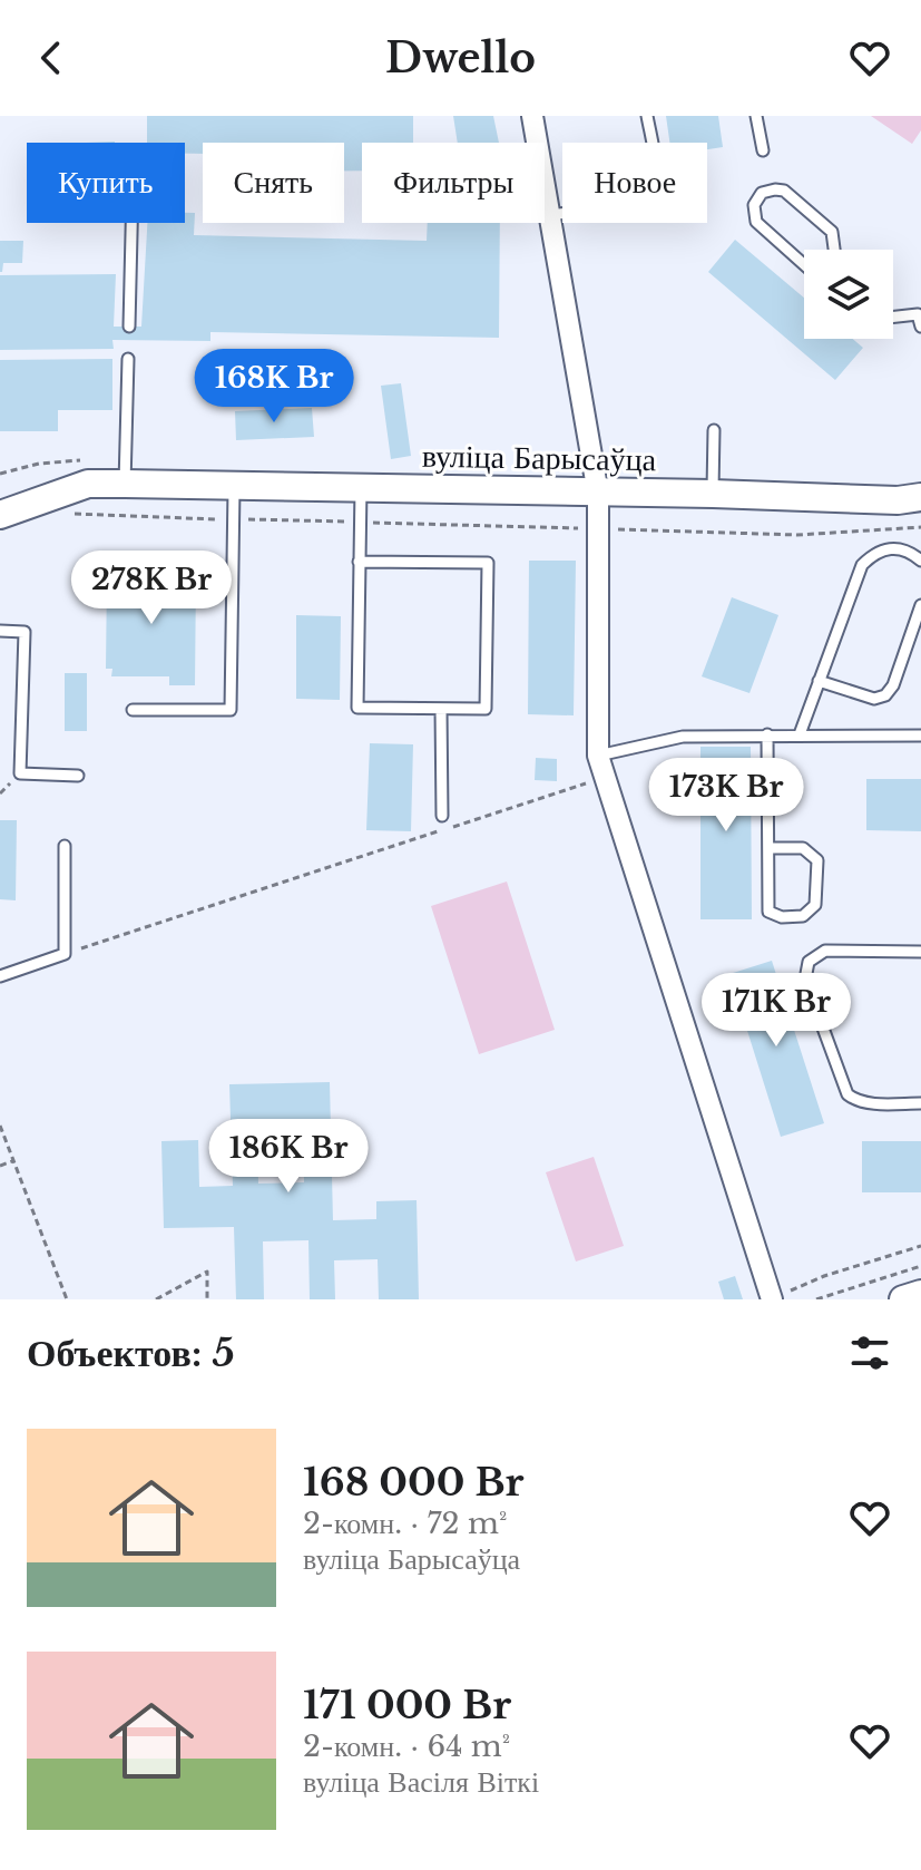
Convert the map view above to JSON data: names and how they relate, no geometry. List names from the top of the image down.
{
  "streets": {
    "street": ["вуліца Барысаўца"]
  },
  "page": {
    "header": "Dwello",
    "chip": [
      "Купить",
      "Снять",
      "Фильтры",
      "Новое"
    ],
    "price": [
      "168K Br",
      "278K Br",
      "173K Br",
      "171K Br",
      "186K Br"
    ],
    "heading": "Объектов: 5",
    "list": [
      {
        "name": "168 000 Br",
        "note": "2-комн. · 72 m² · вуліца Барысаўца"
      },
      {
        "name": "171 000 Br",
        "note": "2-комн. · 64 m² · вуліца Васіля Віткі"
      }
    ]
  }
}
